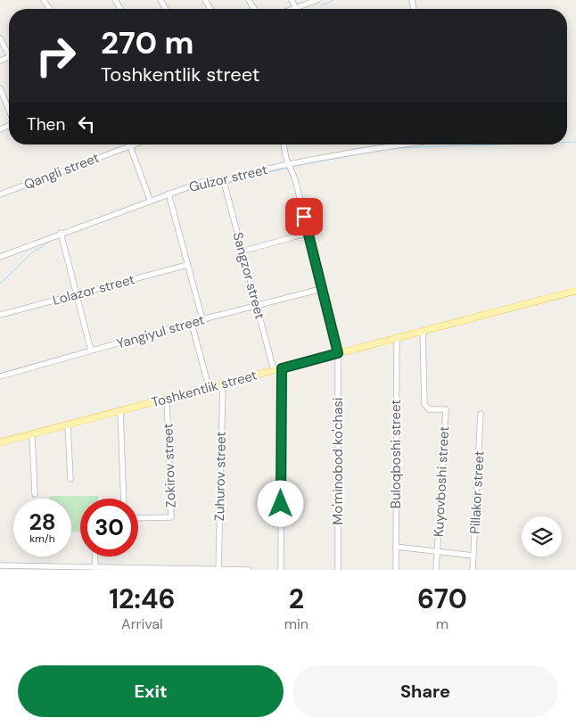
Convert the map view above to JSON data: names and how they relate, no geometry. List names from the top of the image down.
{
  "streets": {
    "main road": ["Toshkentlik street"],
    "street": [
      "Qangli street",
      "Gulzor street",
      "Sangzor street",
      "Lolazor street",
      "Yangiyul street",
      "Buloqboshi street",
      "Mo'minobod ko'chasi",
      "Zokirov street",
      "Zuhurov street",
      "Kuyovboshi street",
      "Pillakor street"
    ]
  },
  "crossings": [
    ["Gulzor street", "Sangzor street"],
    ["Gulzor street", "Mo'minobod ko'chasi"],
    ["Sangzor street", "Yangiyul street"],
    ["Sangzor street", "Toshkentlik street"],
    ["Yangiyul street", "Mo'minobod ko'chasi"],
    ["Toshkentlik street", "Buloqboshi street"],
    ["Toshkentlik street", "Mo'minobod ko'chasi"],
    ["Toshkentlik street", "Zokirov street"],
    ["Toshkentlik street", "Zuhurov street"],
    ["Toshkentlik street", "Kuyovboshi street"]
  ],
  "page": {
    "turn": ["270 m", "Toshkentlik street"],
    "then": "Then",
    "speed": "28 km/h",
    "limit": "30",
    "eta": [
      "12:46",
      "Arrival",
      "2",
      "min",
      "670",
      "m"
    ],
    "buttons": ["Exit", "Share"]
  }
}
